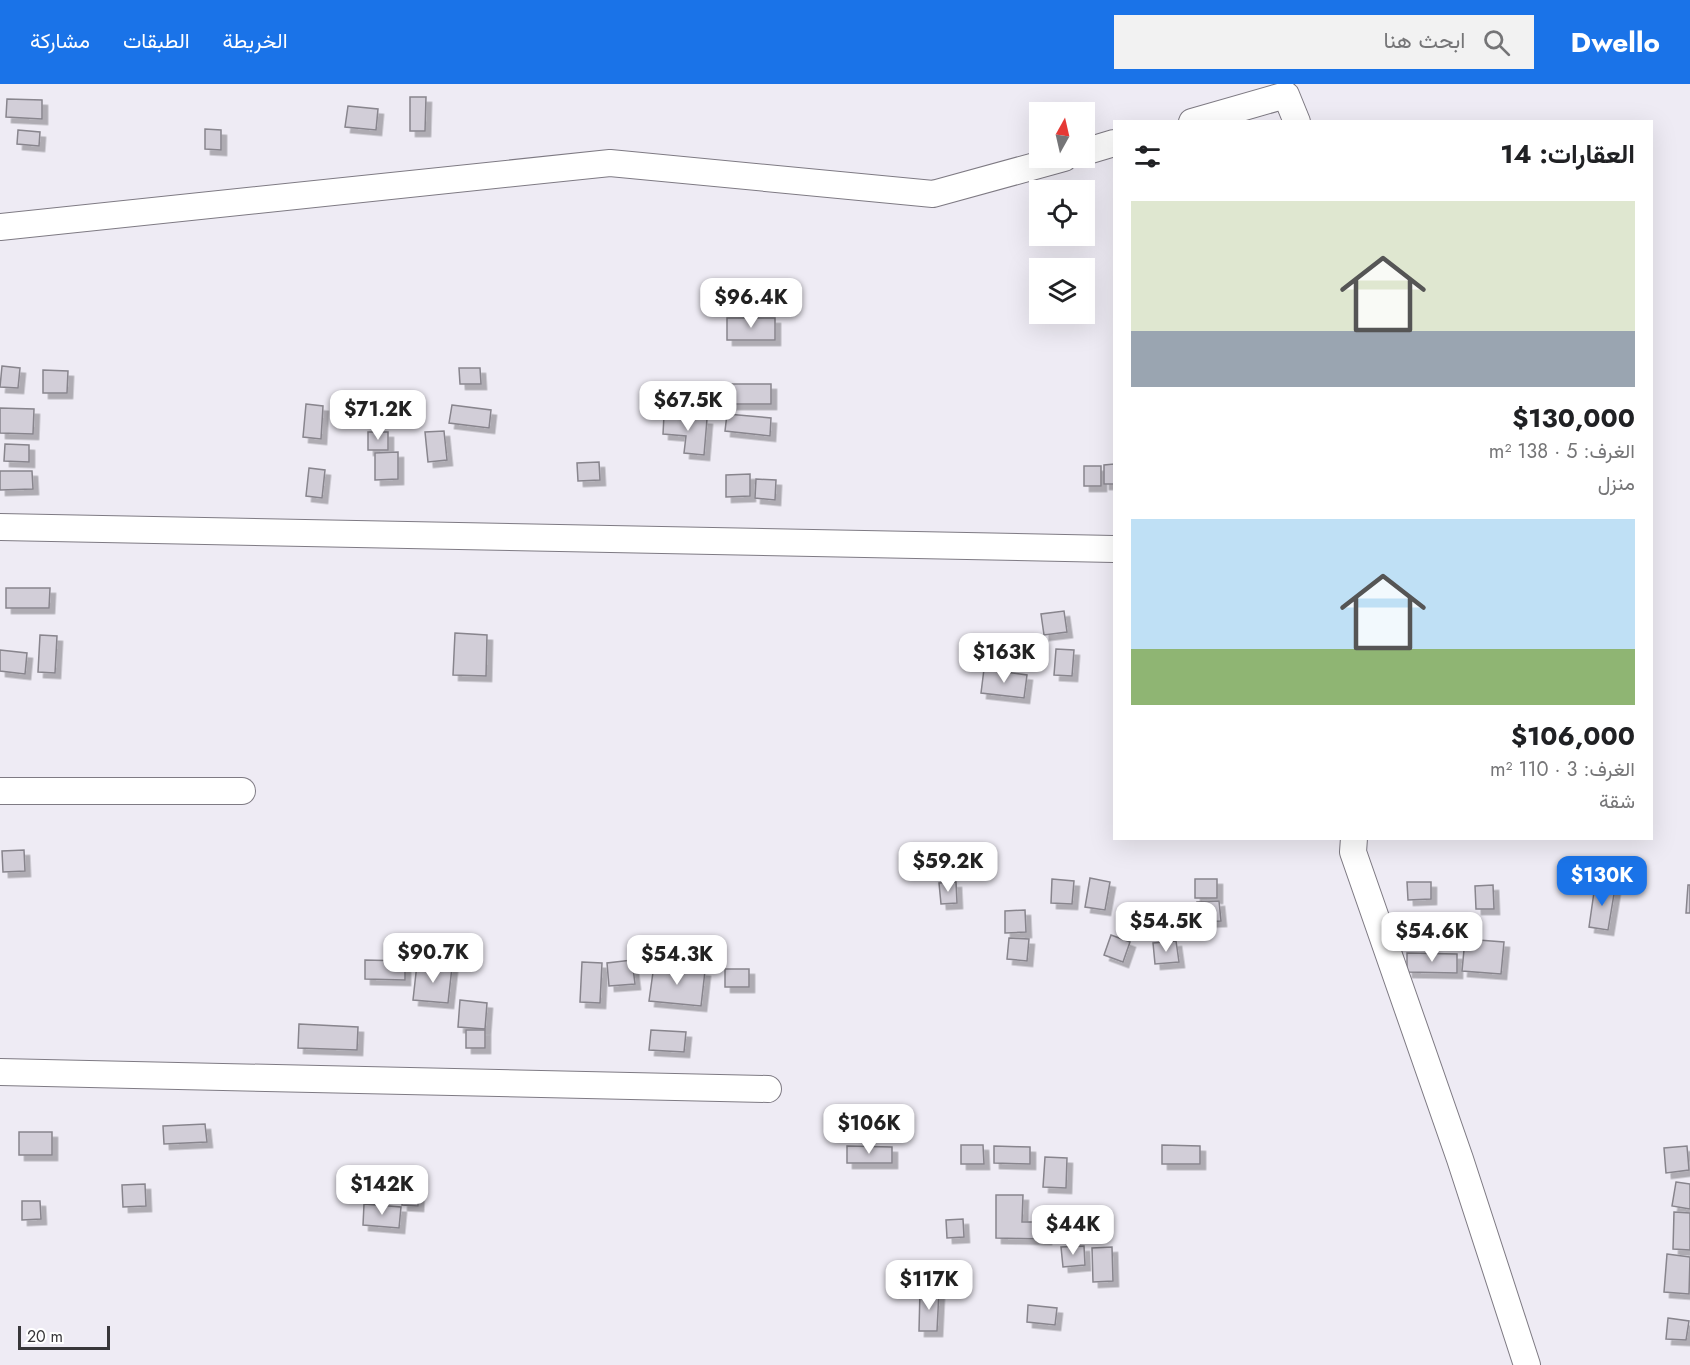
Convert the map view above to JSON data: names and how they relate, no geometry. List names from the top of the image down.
{
  "scale_bar": "20 m",
  "north": "top",
  "page": {
    "header": "Dwello",
    "search": "ابحث هنا",
    "nav": ["الخريطة", "الطبقات", "مشاركة"],
    "heading": "العقارات: 14",
    "list": [
      {
        "name": "$130,000",
        "note": "الغرف: 5 · 138 m² · منزل"
      },
      {
        "name": "$106,000",
        "note": "الغرف: 3 · 110 m² · شقة"
      }
    ],
    "price": [
      "$96.4K",
      "$67.5K",
      "$71.2K",
      "$163K",
      "$59.2K",
      "$130K",
      "$54.5K",
      "$54.6K",
      "$90.7K",
      "$54.3K",
      "$106K",
      "$142K",
      "$44K",
      "$117K"
    ],
    "scale": "20 m"
  }
}
